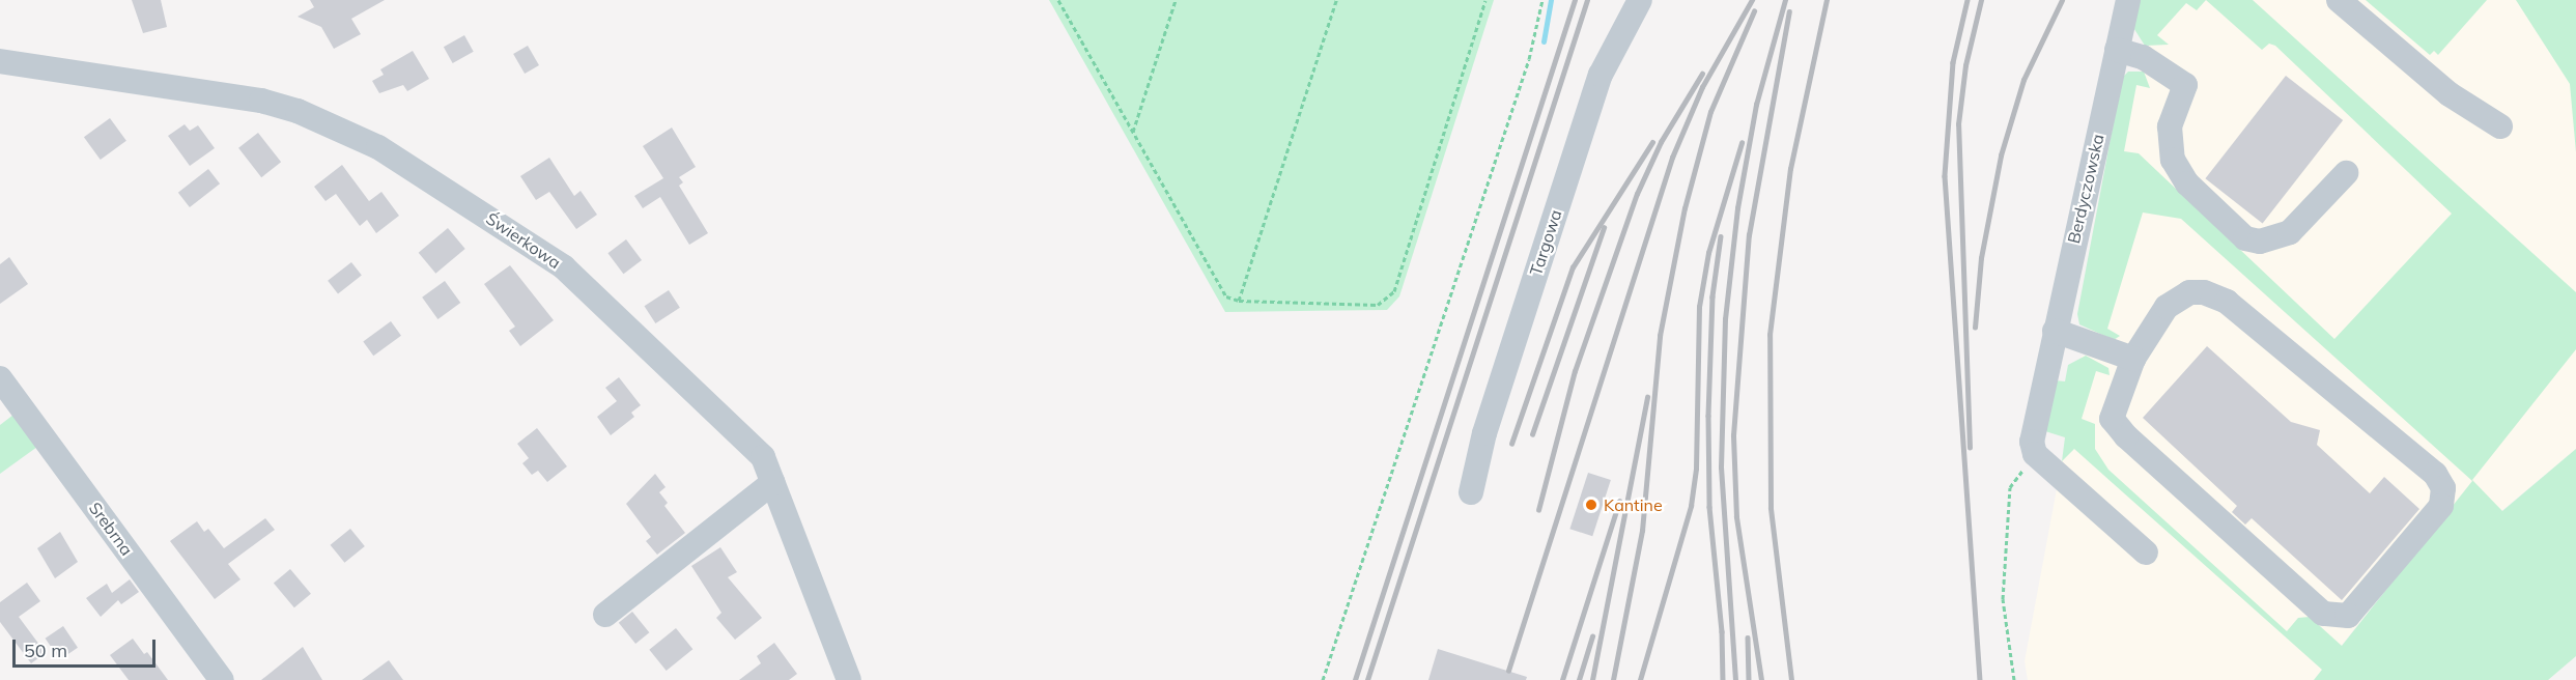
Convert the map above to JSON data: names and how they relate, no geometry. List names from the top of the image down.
{
  "streets": {
    "street": [
      "Berdyczowska",
      "Świerkowa",
      "Targowa",
      "Srebrna"
    ]
  },
  "places": ["Kantine"],
  "scale_bar": "50 m"
}
